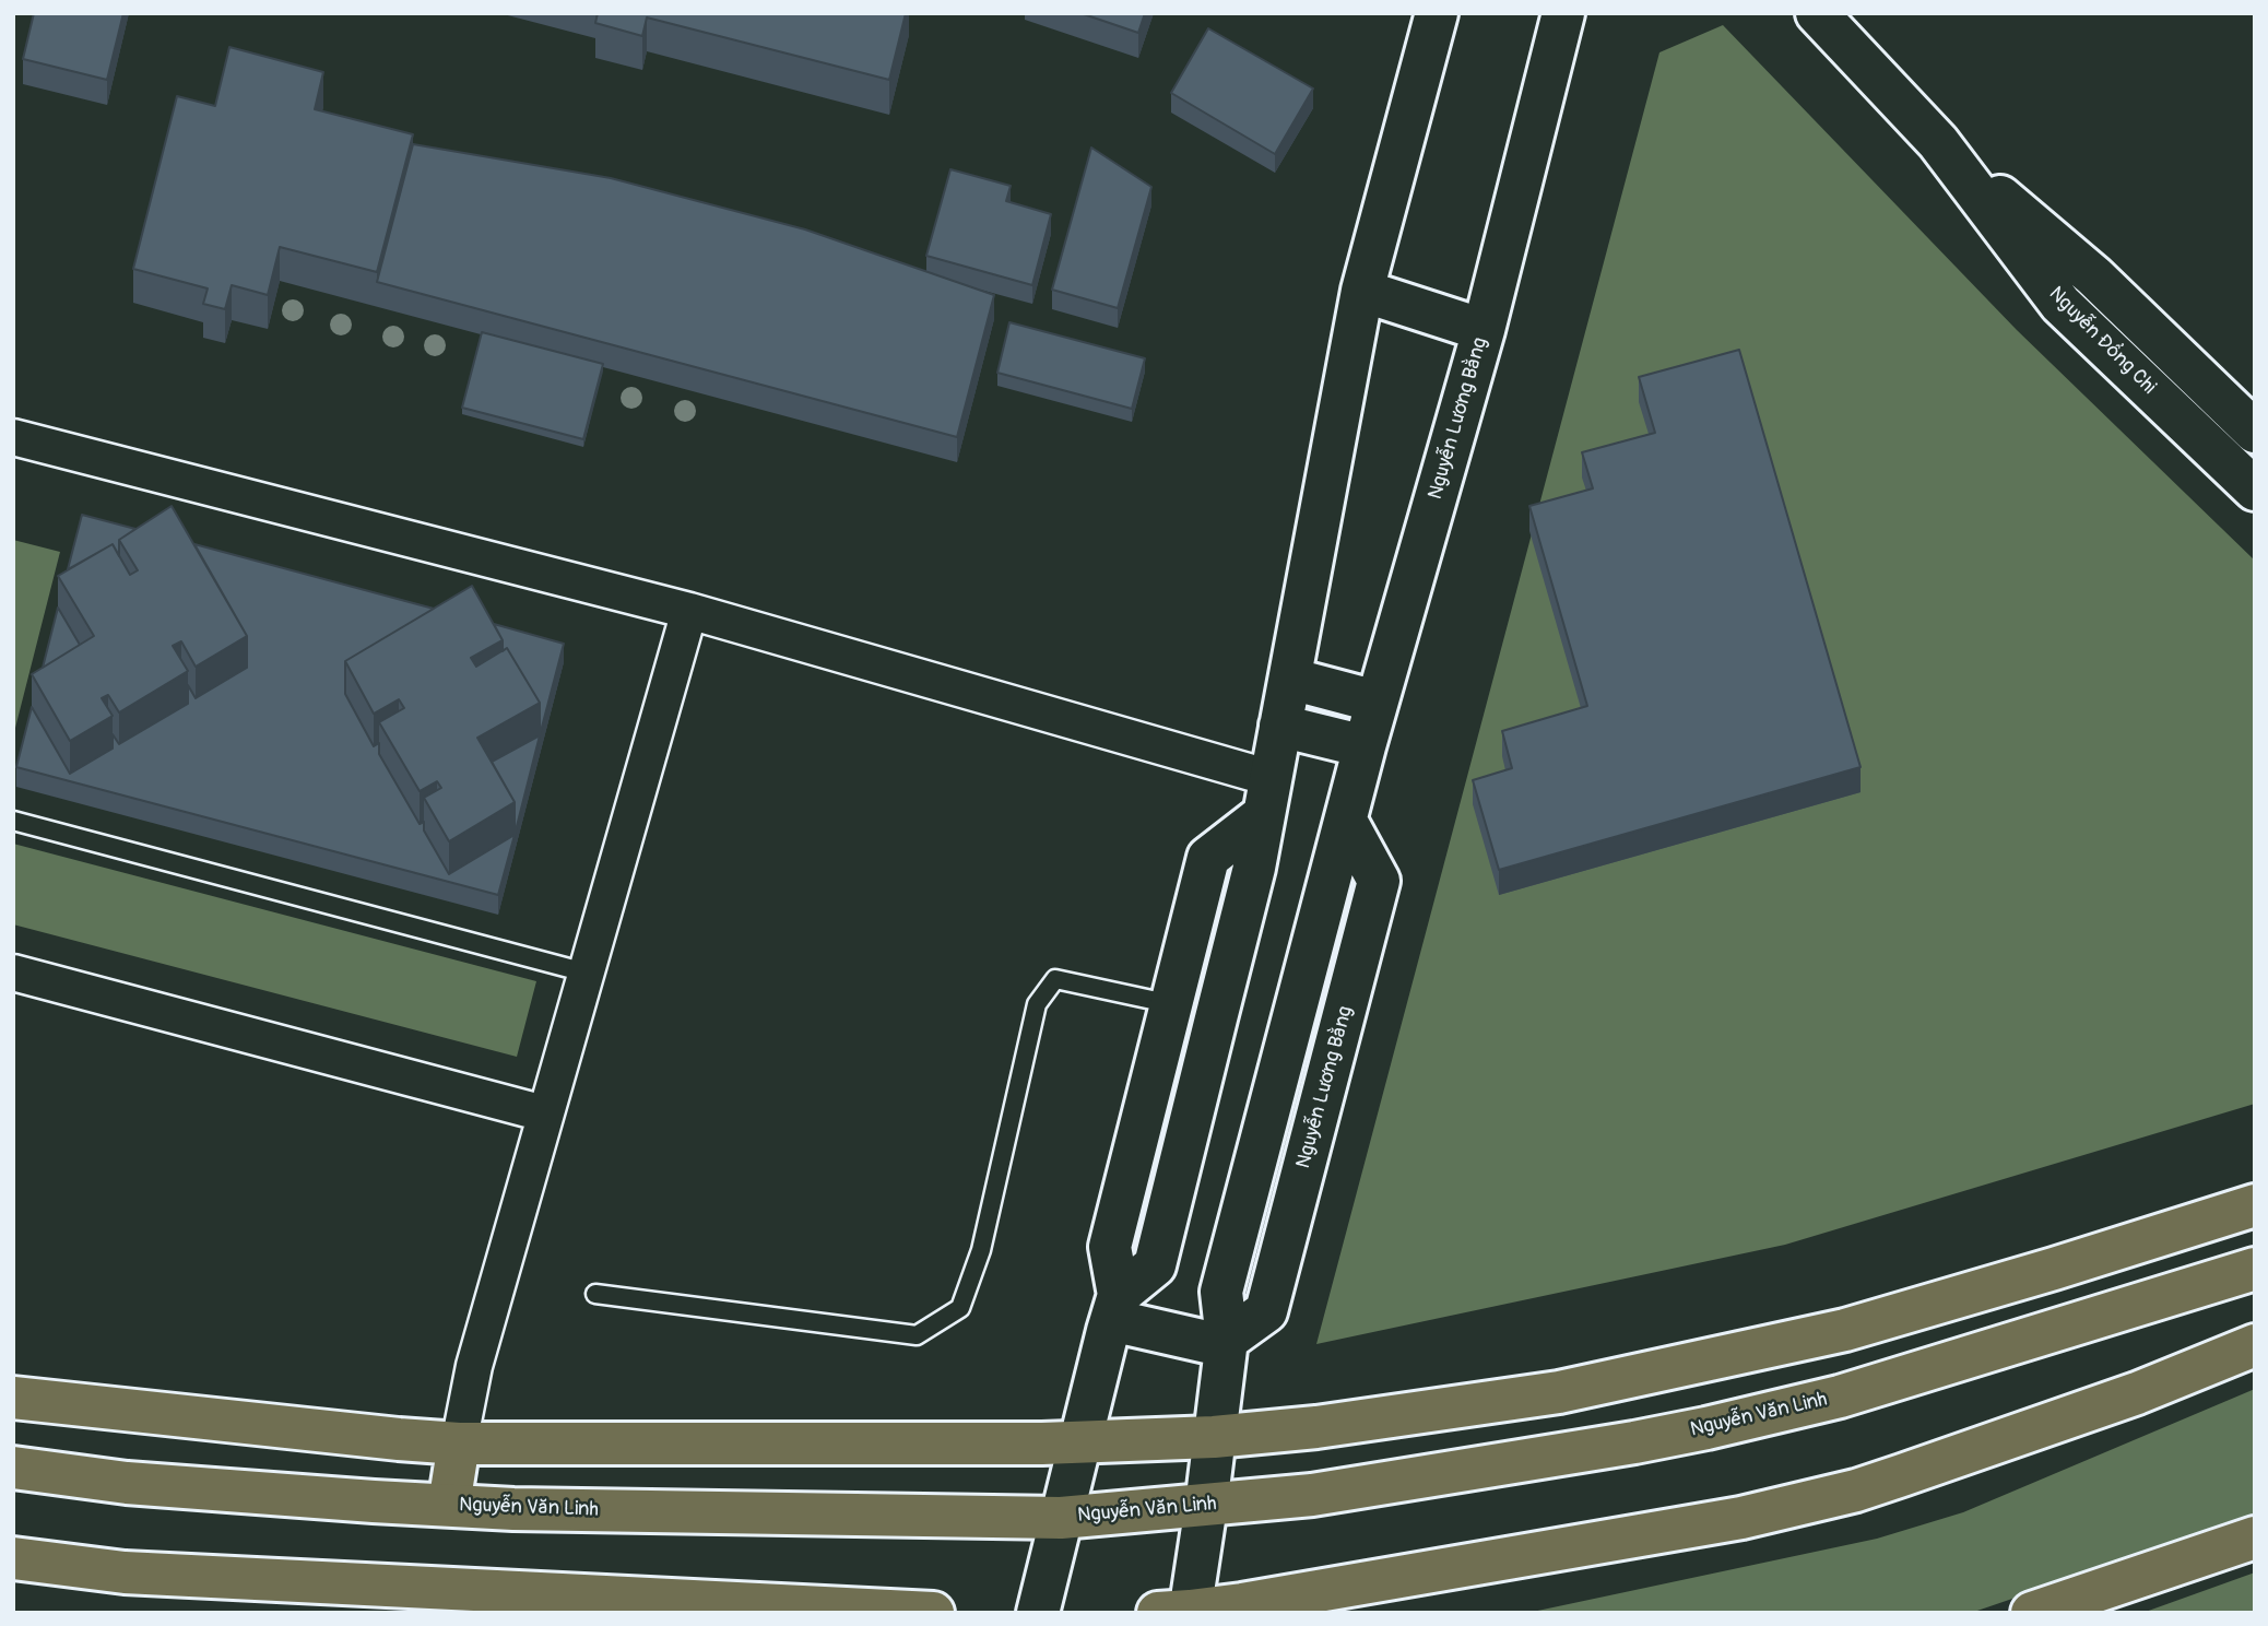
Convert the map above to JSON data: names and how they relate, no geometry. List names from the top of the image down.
{
  "streets": {
    "main road": ["Nguyễn Đổng Chi", "Nguyễn Lương Bằng", "Nguyễn Văn Linh"]
  }
}
